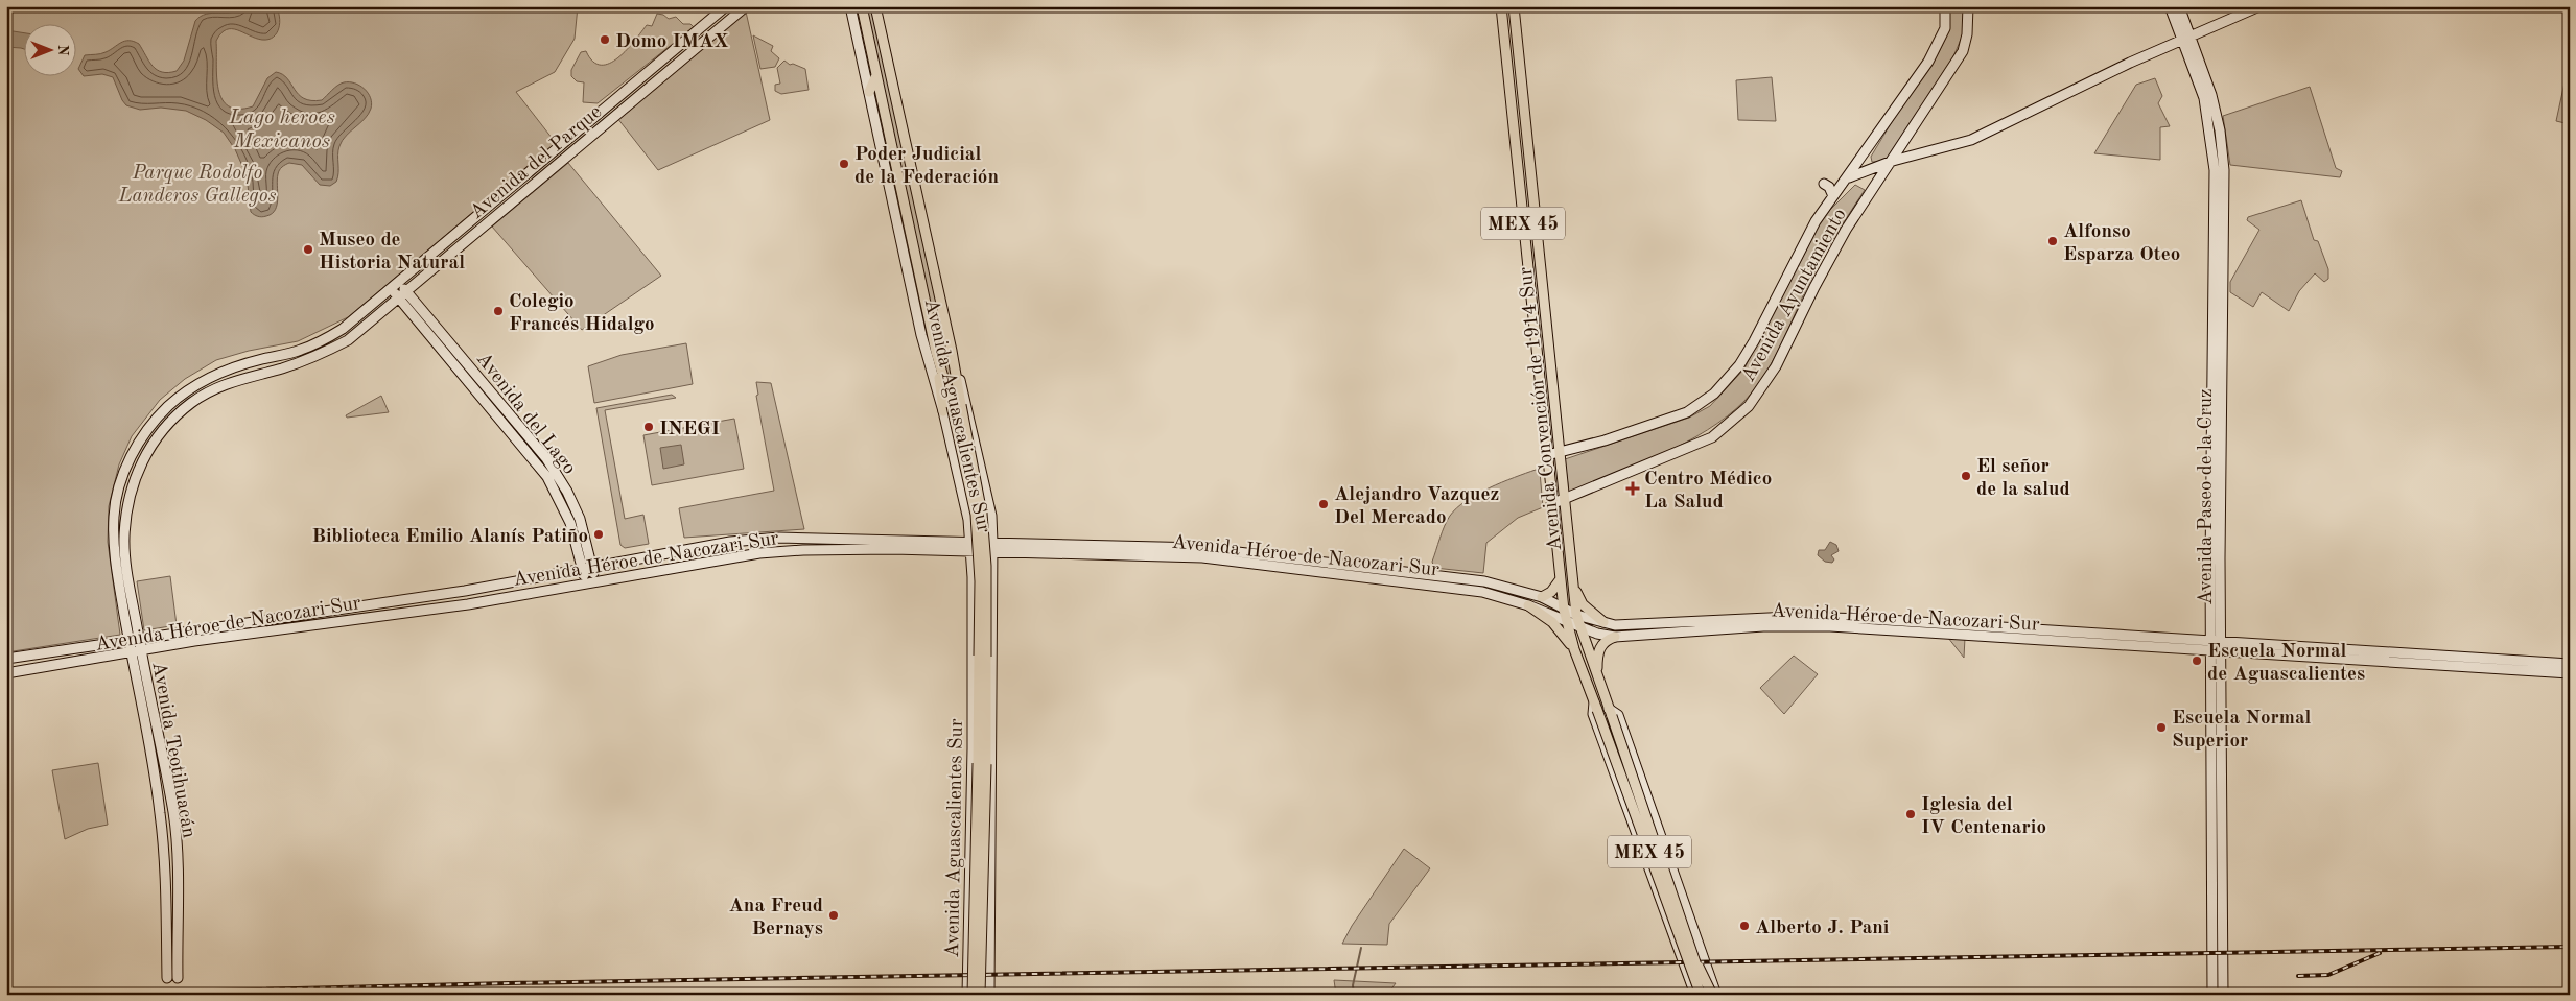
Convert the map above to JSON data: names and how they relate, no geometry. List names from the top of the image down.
{
  "streets": {
    "main road": [
      "Avenida del Parque",
      "MEX 45",
      "Avenida Ayuntamiento",
      "Avenida Convención de 1914 Sur",
      "Avenida del Lago",
      "Avenida Aguascalientes Sur",
      "Avenida Paseo de la Cruz",
      "Avenida Héroe de Nacozari Sur",
      "Avenida Teotihuacán"
    ]
  },
  "crossings": [
    ["Avenida del Parque", "Avenida del Lago"],
    ["Avenida del Parque", "Avenida Héroe de Nacozari Sur"],
    ["Avenida del Parque", "Avenida Teotihuacán"],
    ["Avenida Ayuntamiento", "Avenida Convención de 1914 Sur"],
    ["Avenida Convención de 1914 Sur", "Avenida Héroe de Nacozari Sur"],
    ["Avenida del Lago", "Avenida Héroe de Nacozari Sur"],
    ["Avenida Aguascalientes Sur", "Avenida Héroe de Nacozari Sur"],
    ["Avenida Paseo de la Cruz", "Avenida Héroe de Nacozari Sur"],
    ["Avenida Héroe de Nacozari Sur", "Avenida Teotihuacán"]
  ],
  "water": ["Lago heroes Mexicanos"],
  "parks": ["Parque Rodolfo Landeros Gallegos"],
  "places": {
    "other": [
      "Domo IMAX",
      "Poder Judicial de la Federación",
      "Alfonso Esparza Oteo",
      "Museo de Historia Natural",
      "Colegio Francés Hidalgo",
      "INEGI",
      "El señor de la salud",
      "Alejandro Vazquez Del Mercado",
      "Biblioteca Emilio Alanís Patiño",
      "Escuela Normal de Aguascalientes",
      "Escuela Normal Superior",
      "Iglesia del IV Centenario",
      "Ana Freud Bernays",
      "Alberto J. Pani"
    ],
    "health": ["Centro Médico La Salud"]
  },
  "north": "right"
}
